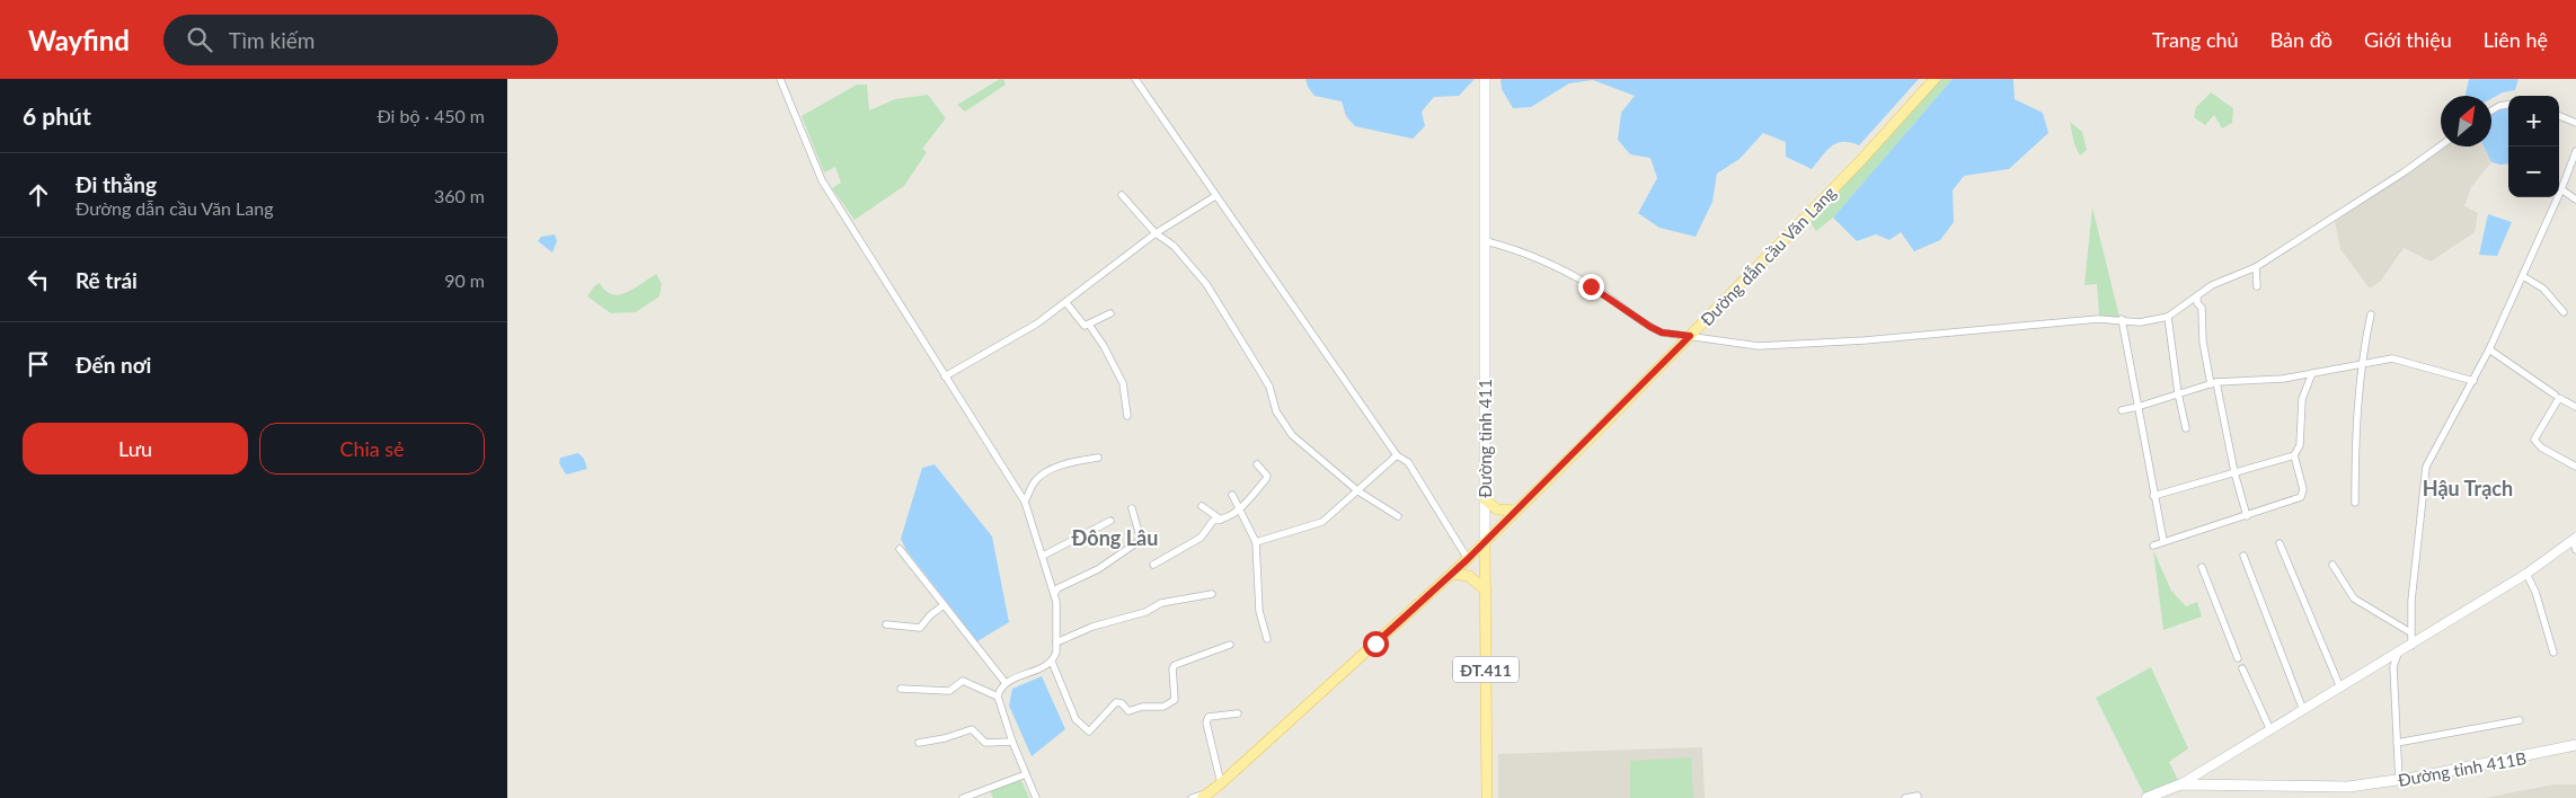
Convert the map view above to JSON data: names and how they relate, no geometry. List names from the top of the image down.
{
  "streets": {
    "main road": [
      "Đường dẫn cầu Văn Lang",
      "Đường tỉnh 411",
      "ĐT.411",
      "Đường tỉnh 411B"
    ]
  },
  "crossings": [
    ["Đường dẫn cầu Văn Lang", "Đường tỉnh 411"]
  ],
  "districts": ["Hậu Trạch", "Đông Lâu"],
  "north": "top right",
  "page": {
    "header": "Wayfind",
    "search": "Tìm kiếm",
    "nav": [
      "Trang chủ",
      "Bản đồ",
      "Giới thiệu",
      "Liên hệ"
    ],
    "heading": ["6 phút", "Đi bộ · 450 m"],
    "map_buttons": ["+", "−"],
    "list": [
      ["Đi thẳng", "Đường dẫn cầu Văn Lang", "360 m"],
      ["Rẽ trái", "90 m"],
      "Đến nơi"
    ],
    "buttons": ["Lưu", "Chia sẻ"]
  }
}
